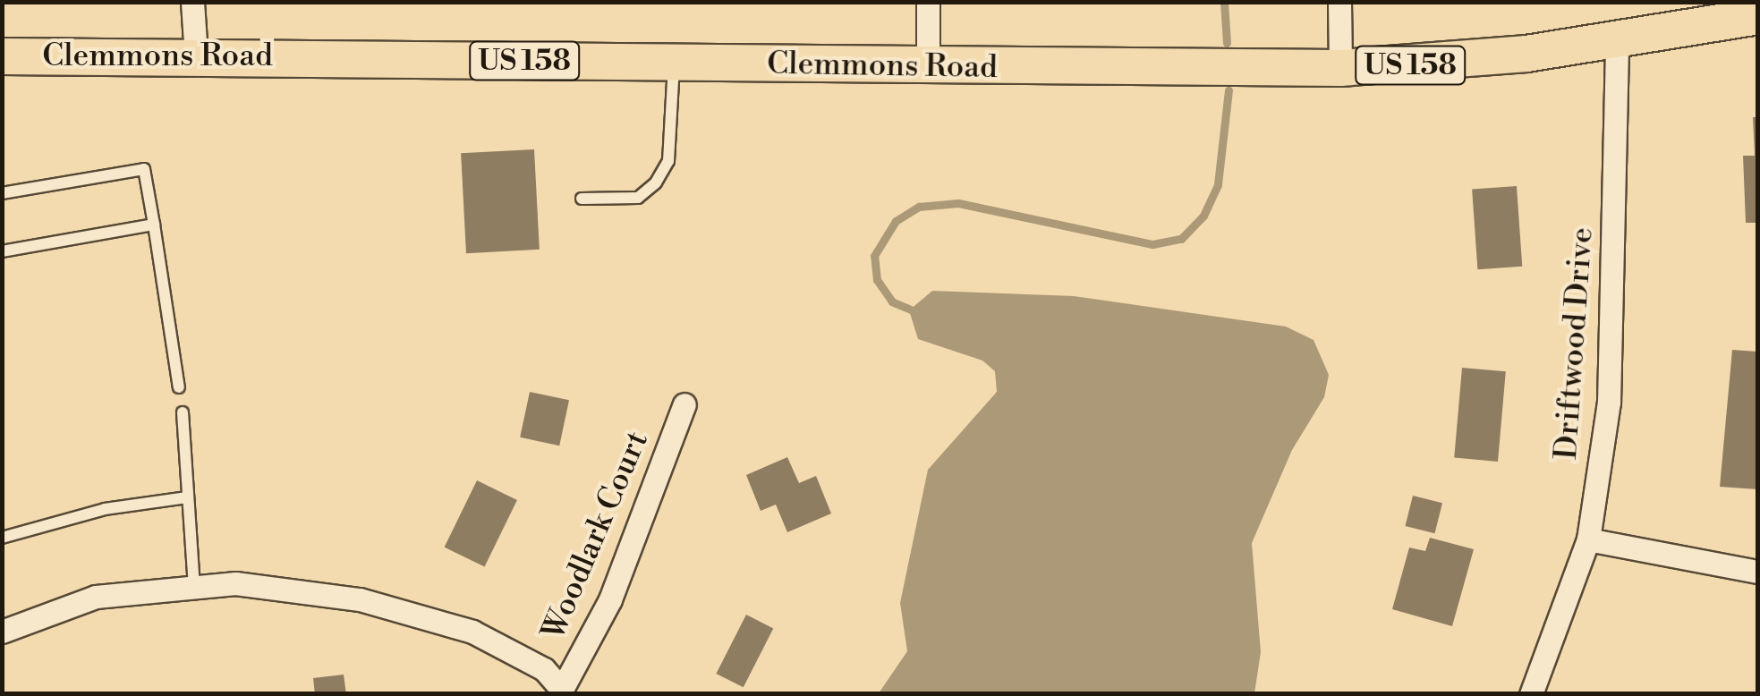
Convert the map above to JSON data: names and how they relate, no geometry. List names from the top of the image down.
{
  "streets": {
    "main road": ["Clemmons Road", "US 158"],
    "street": ["Driftwood Drive", "Woodlark Court"]
  },
  "crossings": [
    ["Clemmons Road", "Driftwood Drive"]
  ]
}
